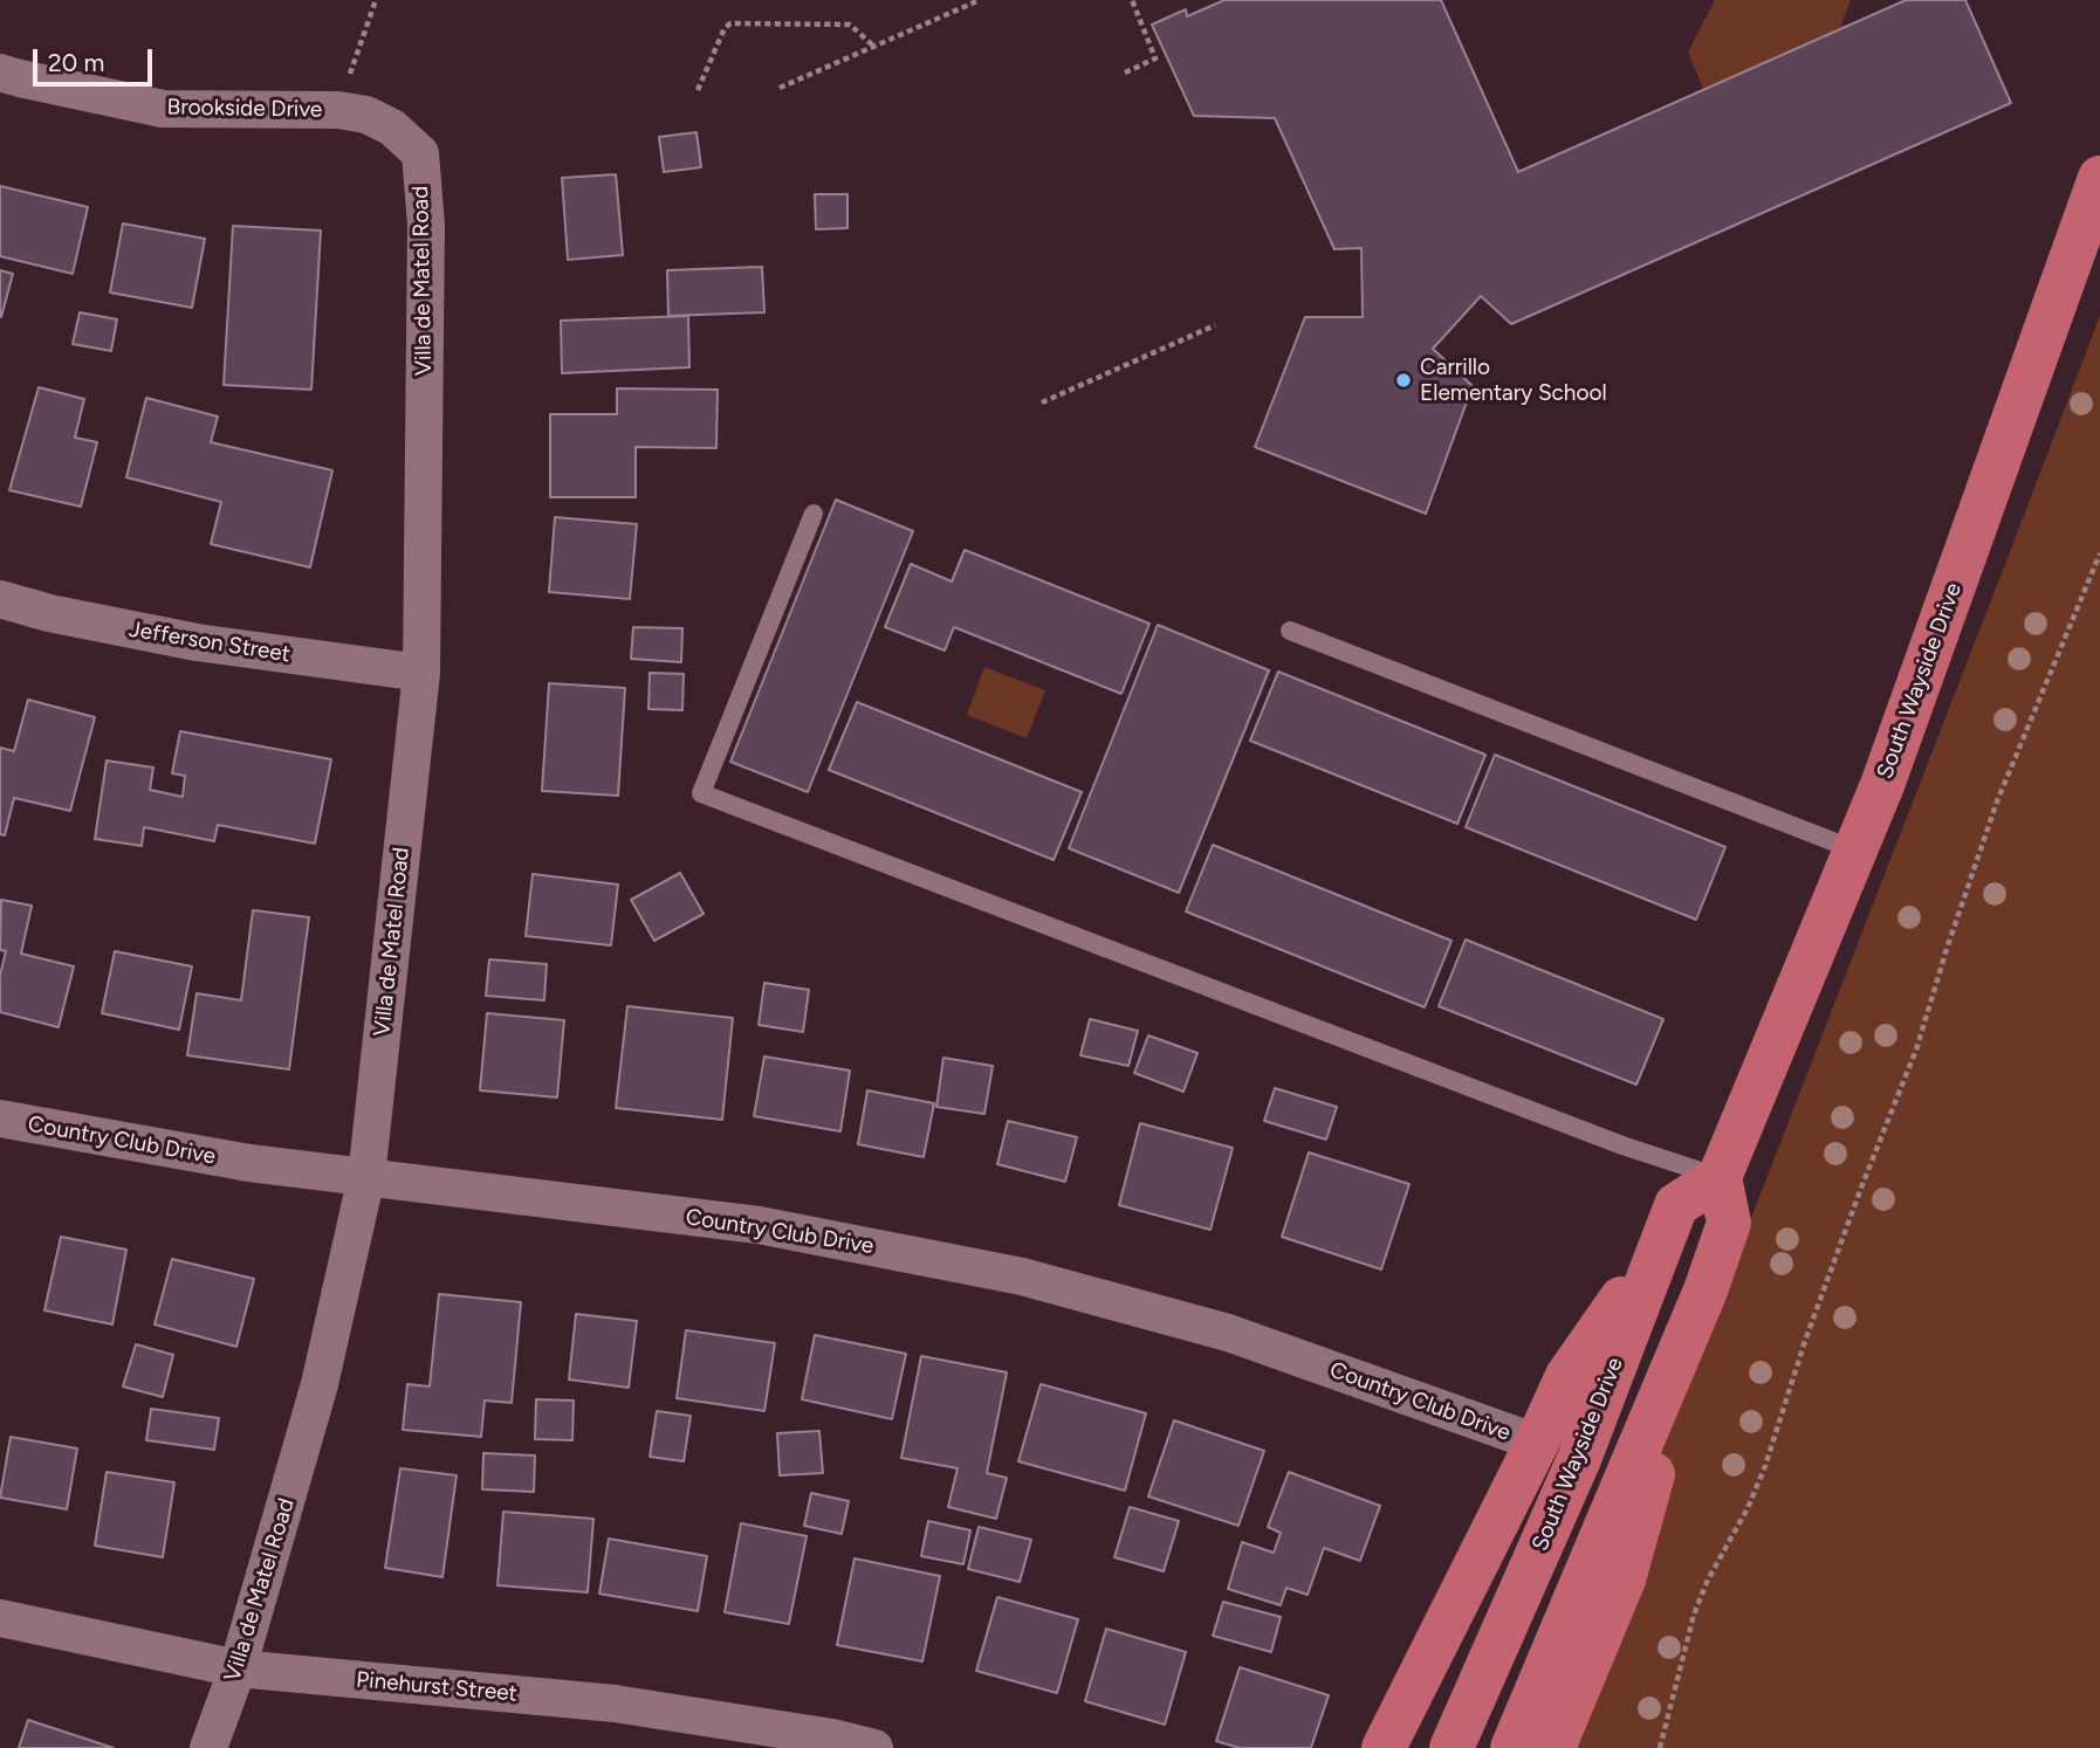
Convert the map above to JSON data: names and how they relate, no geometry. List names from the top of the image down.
{
  "streets": {
    "main road": ["South Wayside Drive"],
    "street": [
      "Brookside Drive",
      "Villa de Matel Road",
      "Jefferson Street",
      "Country Club Drive",
      "Pinehurst Street"
    ]
  },
  "crossings": [
    ["Brookside Drive", "Villa de Matel Road"],
    ["Villa de Matel Road", "Jefferson Street"],
    ["Villa de Matel Road", "Country Club Drive"],
    ["Villa de Matel Road", "Pinehurst Street"]
  ],
  "places": ["Carrillo Elementary School"],
  "scale_bar": "20 m"
}
